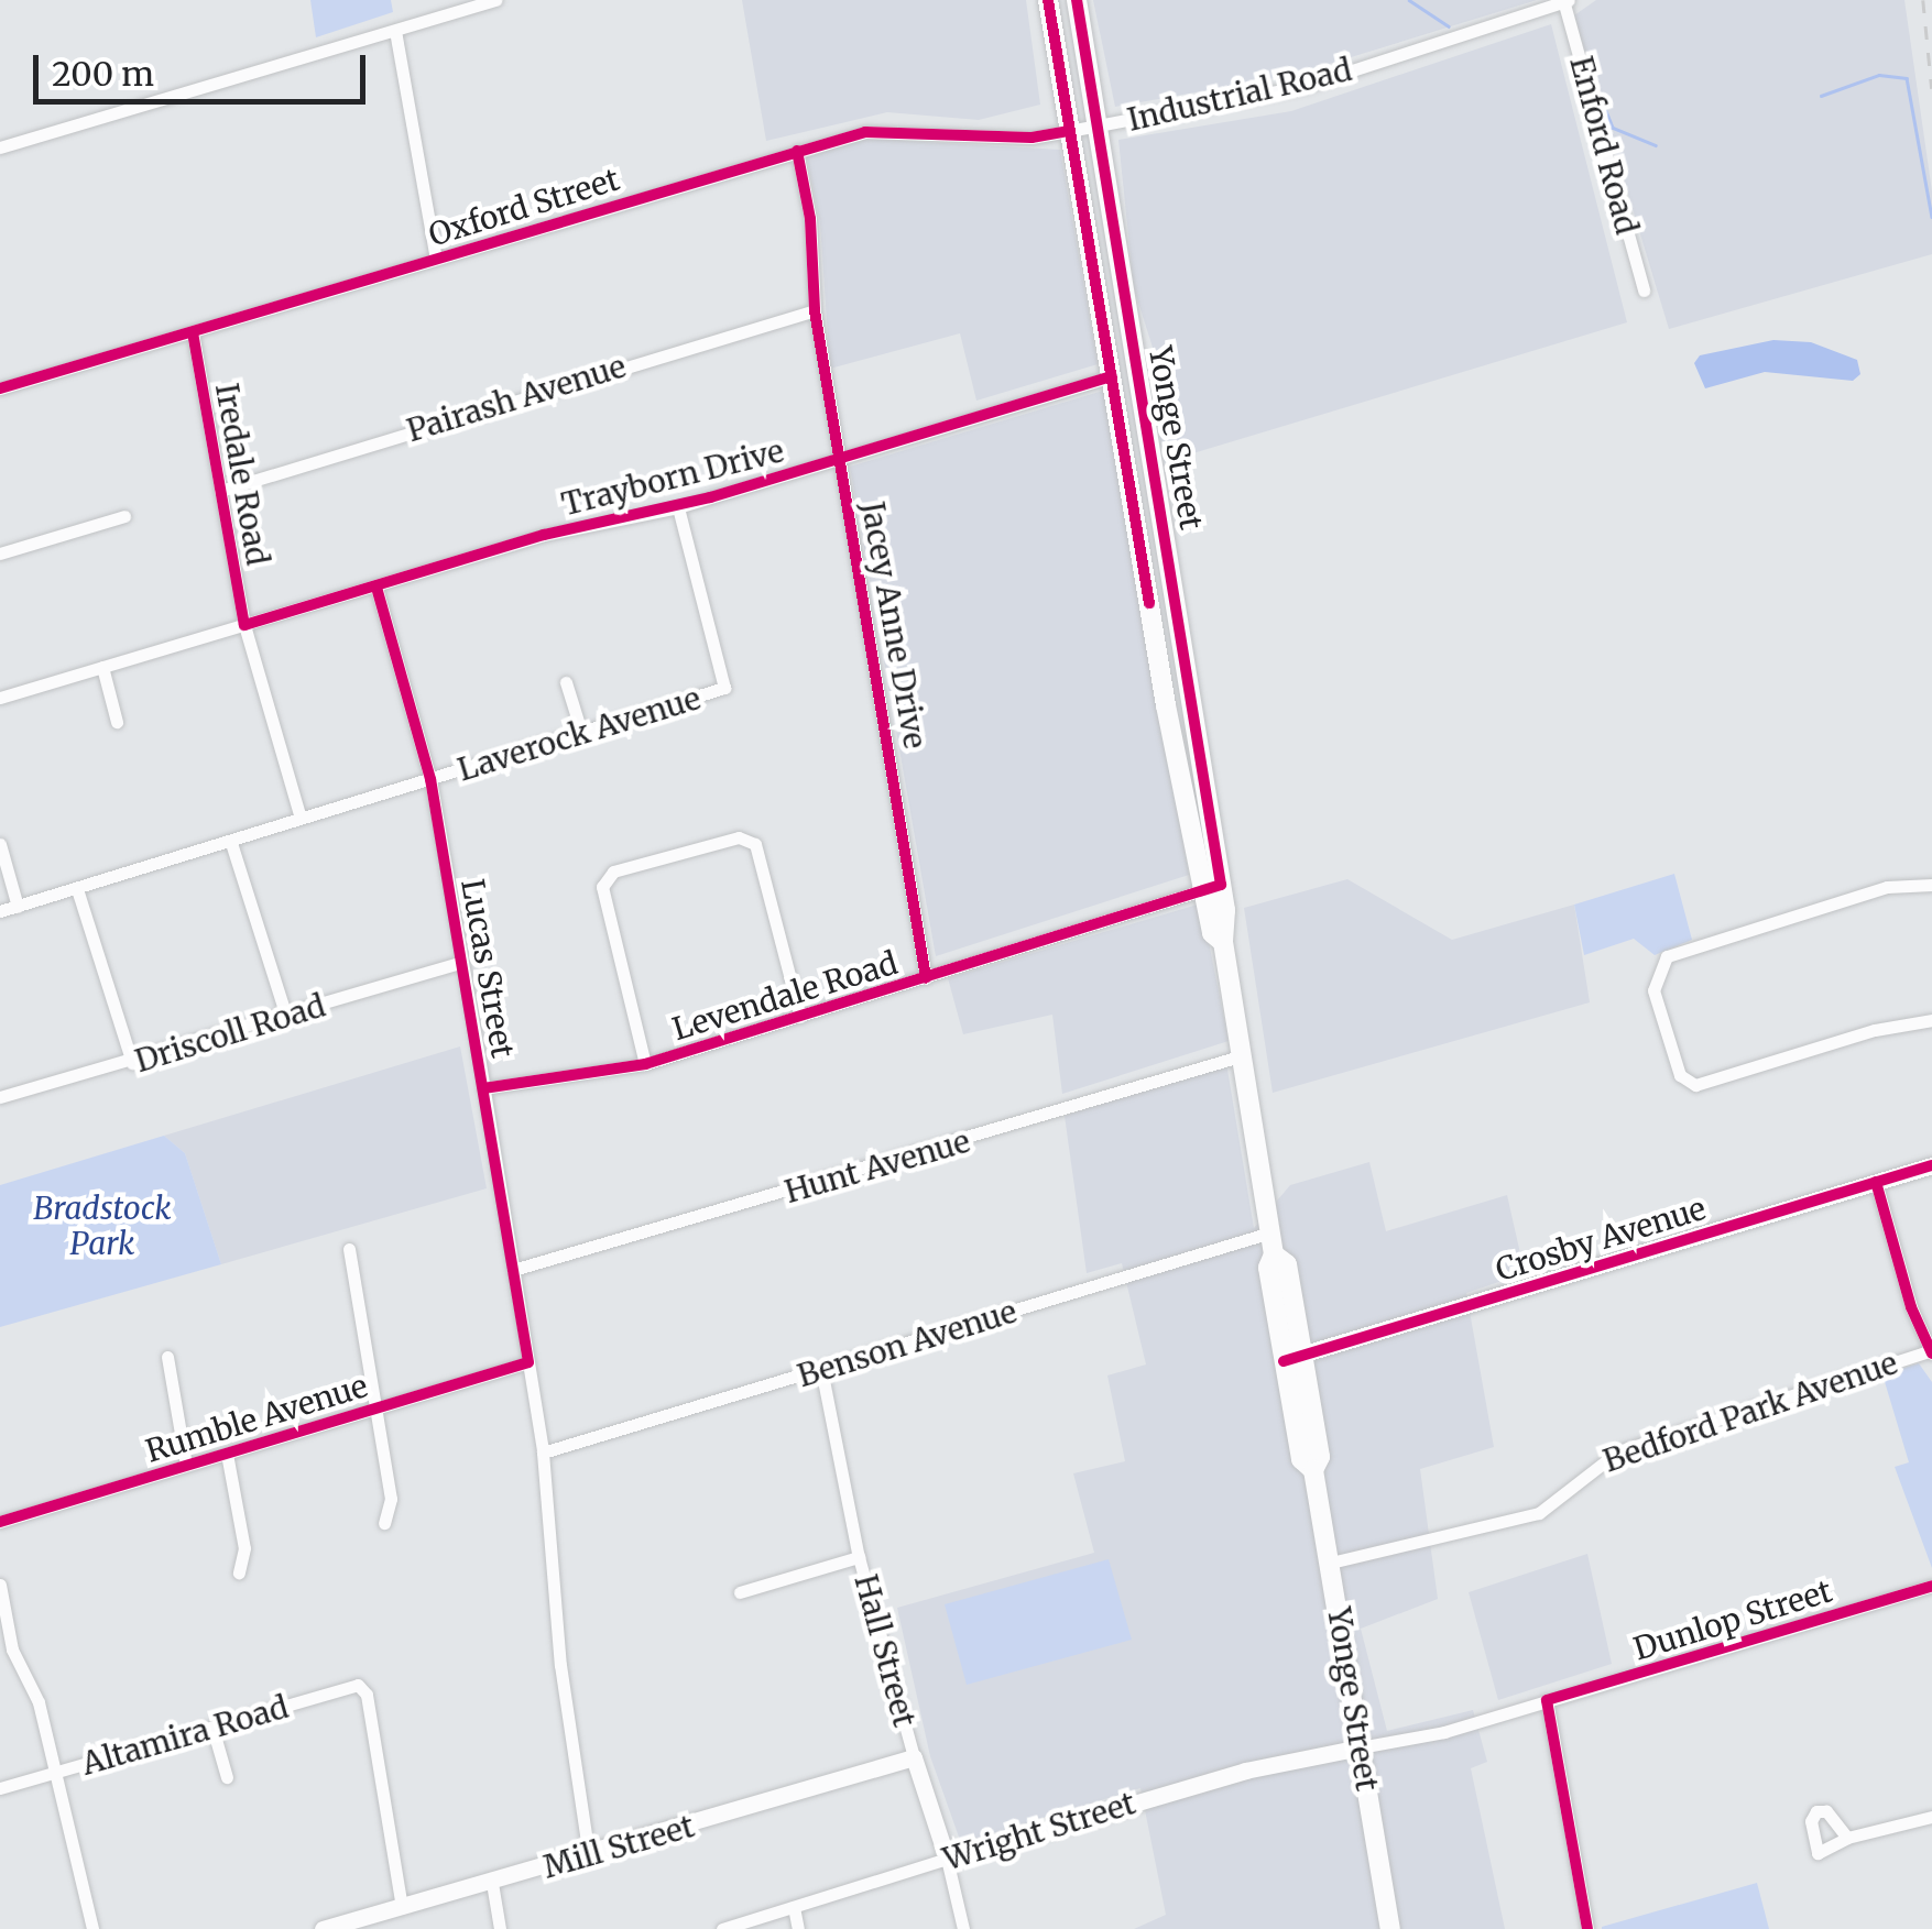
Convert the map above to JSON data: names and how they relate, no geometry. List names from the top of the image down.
{
  "streets": {
    "main road": ["Yonge Street"],
    "street": [
      "Industrial Road",
      "Enford Road",
      "Oxford Street",
      "Pairash Avenue",
      "Iredale Road",
      "Trayborn Drive",
      "Jacey Anne Drive",
      "Laverock Avenue",
      "Lucas Street",
      "Levendale Road",
      "Driscoll Road",
      "Hunt Avenue",
      "Crosby Avenue",
      "Benson Avenue",
      "Bedford Park Avenue",
      "Rumble Avenue",
      "Dunlop Street",
      "Hall Street",
      "Altamira Road",
      "Wright Street",
      "Mill Street"
    ]
  },
  "crossings": [
    ["Industrial Road", "Enford Road"],
    ["Industrial Road", "Oxford Street"],
    ["Industrial Road", "Yonge Street"],
    ["Oxford Street", "Yonge Street"],
    ["Oxford Street", "Iredale Road"],
    ["Oxford Street", "Jacey Anne Drive"],
    ["Pairash Avenue", "Iredale Road"],
    ["Pairash Avenue", "Jacey Anne Drive"],
    ["Yonge Street", "Trayborn Drive"],
    ["Yonge Street", "Levendale Road"],
    ["Yonge Street", "Hunt Avenue"],
    ["Yonge Street", "Crosby Avenue"],
    ["Yonge Street", "Benson Avenue"],
    ["Yonge Street", "Bedford Park Avenue"],
    ["Yonge Street", "Dunlop Street"],
    ["Yonge Street", "Wright Street"],
    ["Iredale Road", "Trayborn Drive"],
    ["Iredale Road", "Laverock Avenue"],
    ["Trayborn Drive", "Jacey Anne Drive"],
    ["Trayborn Drive", "Laverock Avenue"],
    ["Trayborn Drive", "Lucas Street"],
    ["Jacey Anne Drive", "Levendale Road"],
    ["Laverock Avenue", "Lucas Street"],
    ["Lucas Street", "Levendale Road"],
    ["Lucas Street", "Driscoll Road"],
    ["Lucas Street", "Hunt Avenue"],
    ["Lucas Street", "Benson Avenue"],
    ["Lucas Street", "Rumble Avenue"],
    ["Lucas Street", "Mill Street"],
    ["Benson Avenue", "Hall Street"],
    ["Dunlop Street", "Wright Street"],
    ["Hall Street", "Wright Street"],
    ["Hall Street", "Mill Street"],
    ["Altamira Road", "Mill Street"]
  ],
  "parks": ["Bradstock Park"],
  "scale_bar": "200 m"
}
